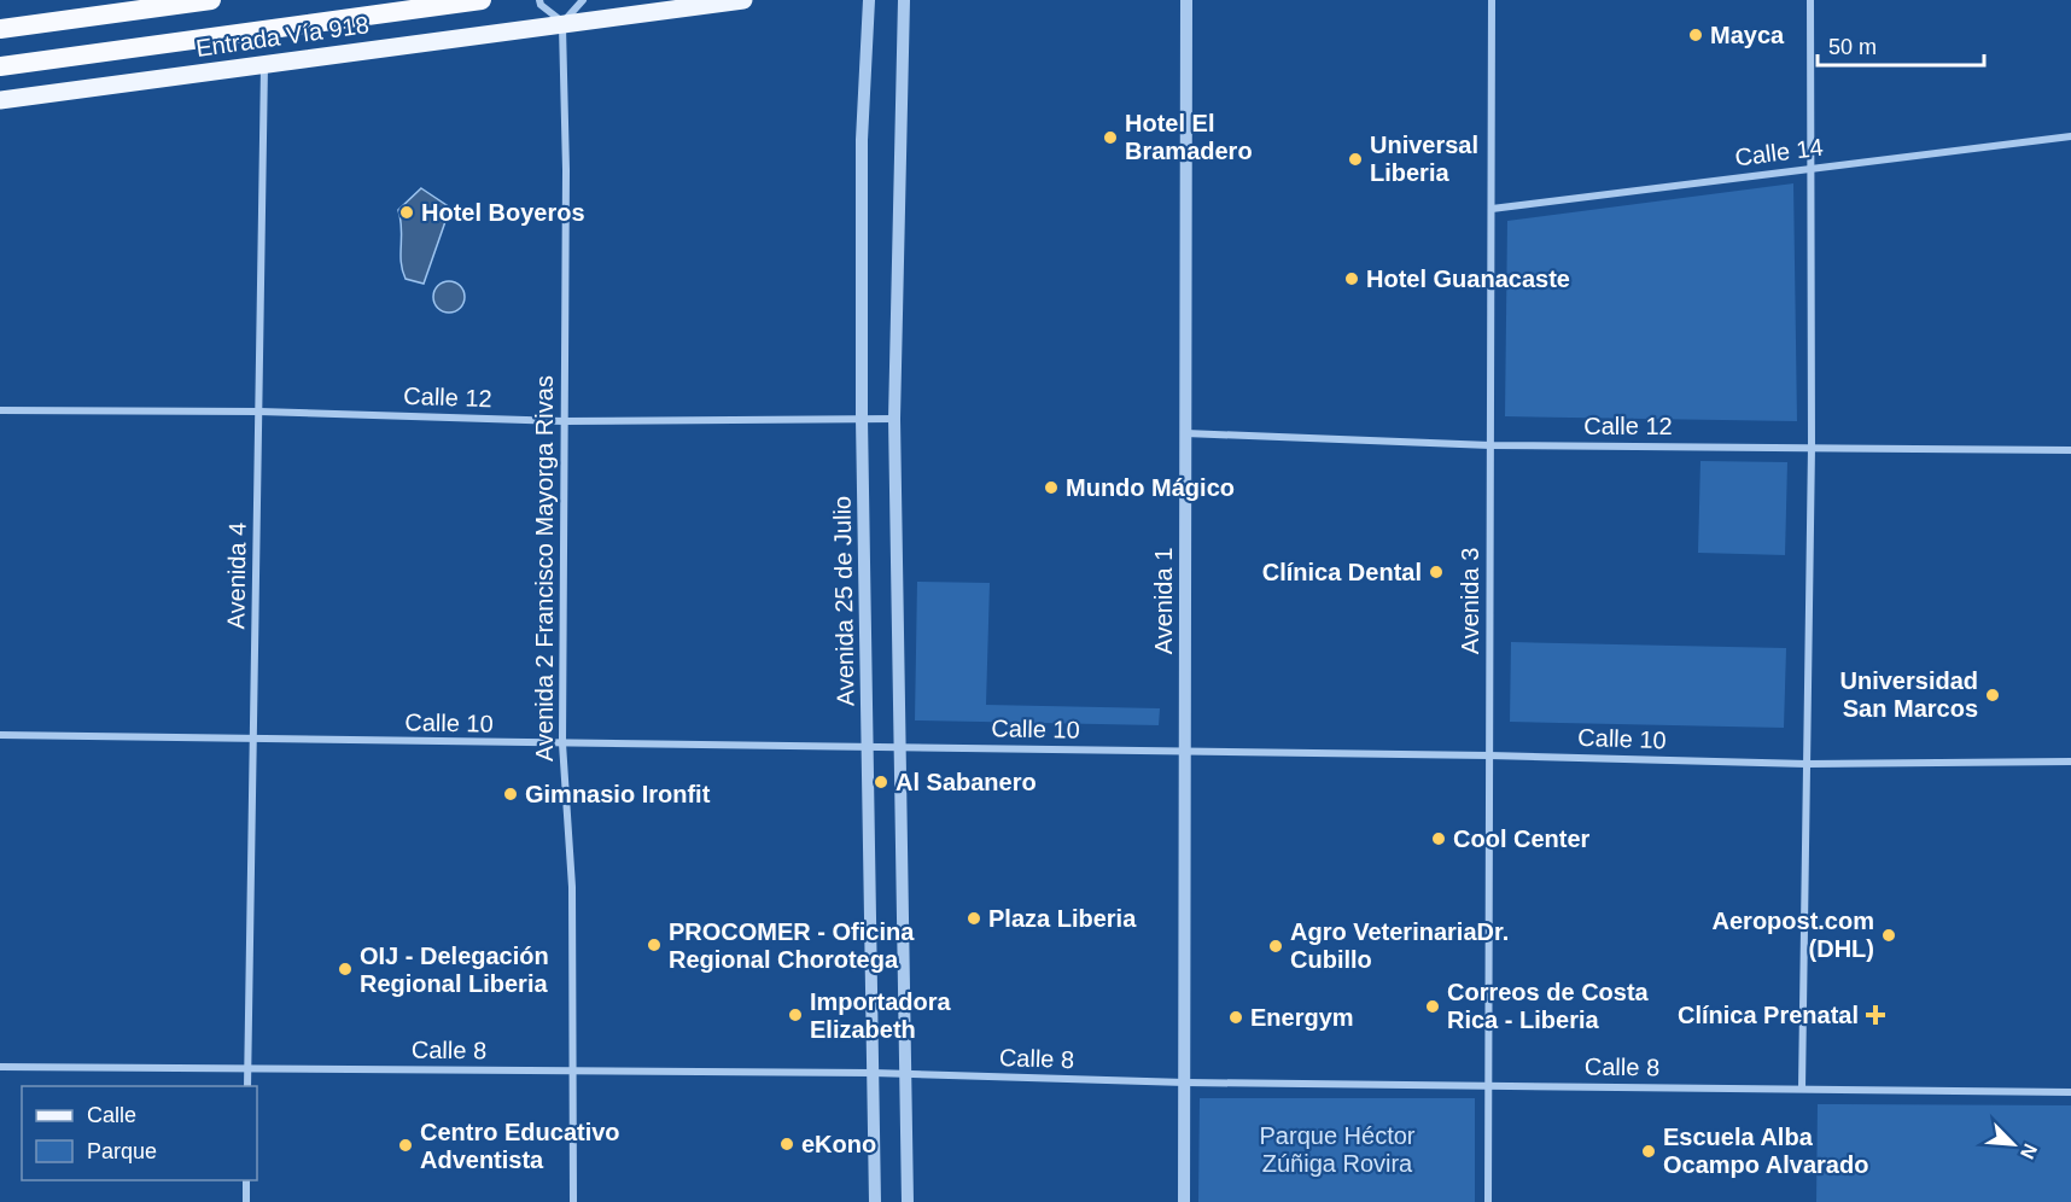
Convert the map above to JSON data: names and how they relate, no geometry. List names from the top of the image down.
{
  "streets": {
    "main road": ["Entrada Vía 918"],
    "street": [
      "Calle 14",
      "Calle 12",
      "Avenida 2 Francisco Mayorga Rivas",
      "Avenida 4",
      "Avenida 25 de Julio",
      "Avenida 1",
      "Avenida 3",
      "Calle 10",
      "Calle 8"
    ]
  },
  "crossings": [
    ["Entrada Vía 918", "Avenida 2 Francisco Mayorga Rivas"],
    ["Entrada Vía 918", "Avenida 4"],
    ["Calle 14", "Avenida 3"],
    ["Calle 12", "Avenida 2 Francisco Mayorga Rivas"],
    ["Calle 12", "Avenida 4"],
    ["Calle 12", "Avenida 25 de Julio"],
    ["Calle 12", "Avenida 1"],
    ["Calle 12", "Avenida 3"],
    ["Avenida 2 Francisco Mayorga Rivas", "Calle 10"],
    ["Avenida 2 Francisco Mayorga Rivas", "Calle 8"],
    ["Avenida 4", "Calle 10"],
    ["Avenida 4", "Calle 8"],
    ["Avenida 25 de Julio", "Calle 10"],
    ["Avenida 25 de Julio", "Calle 8"],
    ["Avenida 1", "Calle 10"],
    ["Avenida 1", "Calle 8"],
    ["Avenida 3", "Calle 10"],
    ["Avenida 3", "Calle 8"]
  ],
  "parks": ["Parque Héctor Zúñiga Rovira"],
  "places": {
    "other": [
      "Mayca",
      "Hotel El Bramadero",
      "Universal Liberia",
      "Hotel Boyeros",
      "Hotel Guanacaste",
      "Mundo Mágico",
      "Clínica Dental",
      "Universidad San Marcos",
      "Al Sabanero",
      "Gimnasio Ironfit",
      "Cool Center",
      "Plaza Liberia",
      "Aeropost.com (DHL)",
      "PROCOMER - Oficina Regional Chorotega",
      "Agro VeterinariaDr. Cubillo",
      "OIJ - Delegación Regional Liberia",
      "Correos de Costa Rica - Liberia",
      "Importadora Elizabeth",
      "Energym",
      "eKono",
      "Centro Educativo Adventista",
      "Escuela Alba Ocampo Alvarado"
    ],
    "health": ["Clínica Prenatal"]
  },
  "legend": ["Calle", "Parque"],
  "scale_bar": "50 m",
  "north": "bottom right"
}
